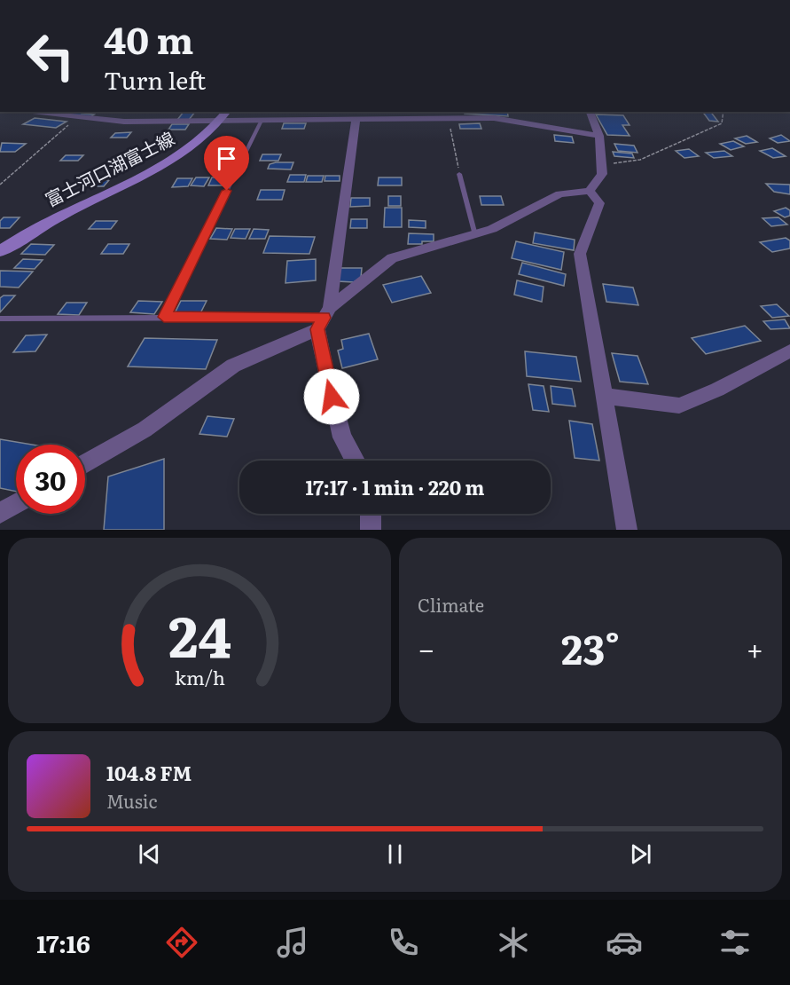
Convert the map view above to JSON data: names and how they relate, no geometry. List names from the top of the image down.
{
  "streets": {
    "main road": ["富士河口湖富士線"]
  },
  "page": {
    "turn": ["40 m", "Turn left"],
    "limit": "30",
    "trip": "17:17 · 1 min · 220 m",
    "tile": "Climate",
    "heat": ["−", "23°", "+"],
    "song": ["104.8 FM", "Music"],
    "tabs": "17:16",
    "gauge": ["24", "km/h"]
  }
}
